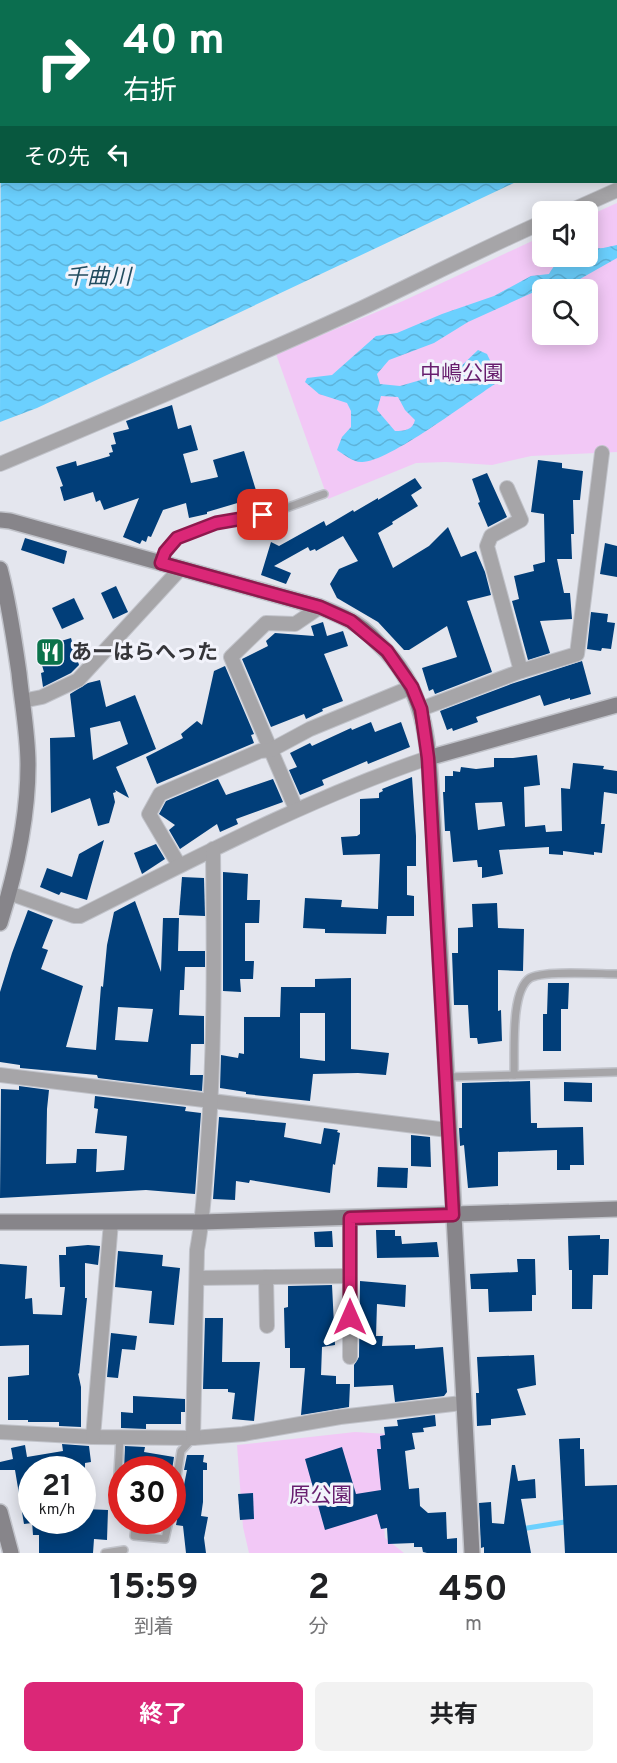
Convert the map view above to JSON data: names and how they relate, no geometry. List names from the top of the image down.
{
  "water": ["千曲川"],
  "parks": ["中嶋公園", "原公園"],
  "places": {
    "restaurant": ["あーはらへった"]
  },
  "page": {
    "turn": ["40 m", "右折"],
    "then": "その先",
    "speed": "21 km/h",
    "limit": "30",
    "eta": [
      "15:59",
      "到着",
      "2",
      "分",
      "450",
      "m"
    ],
    "buttons": ["終了", "共有"]
  }
}
